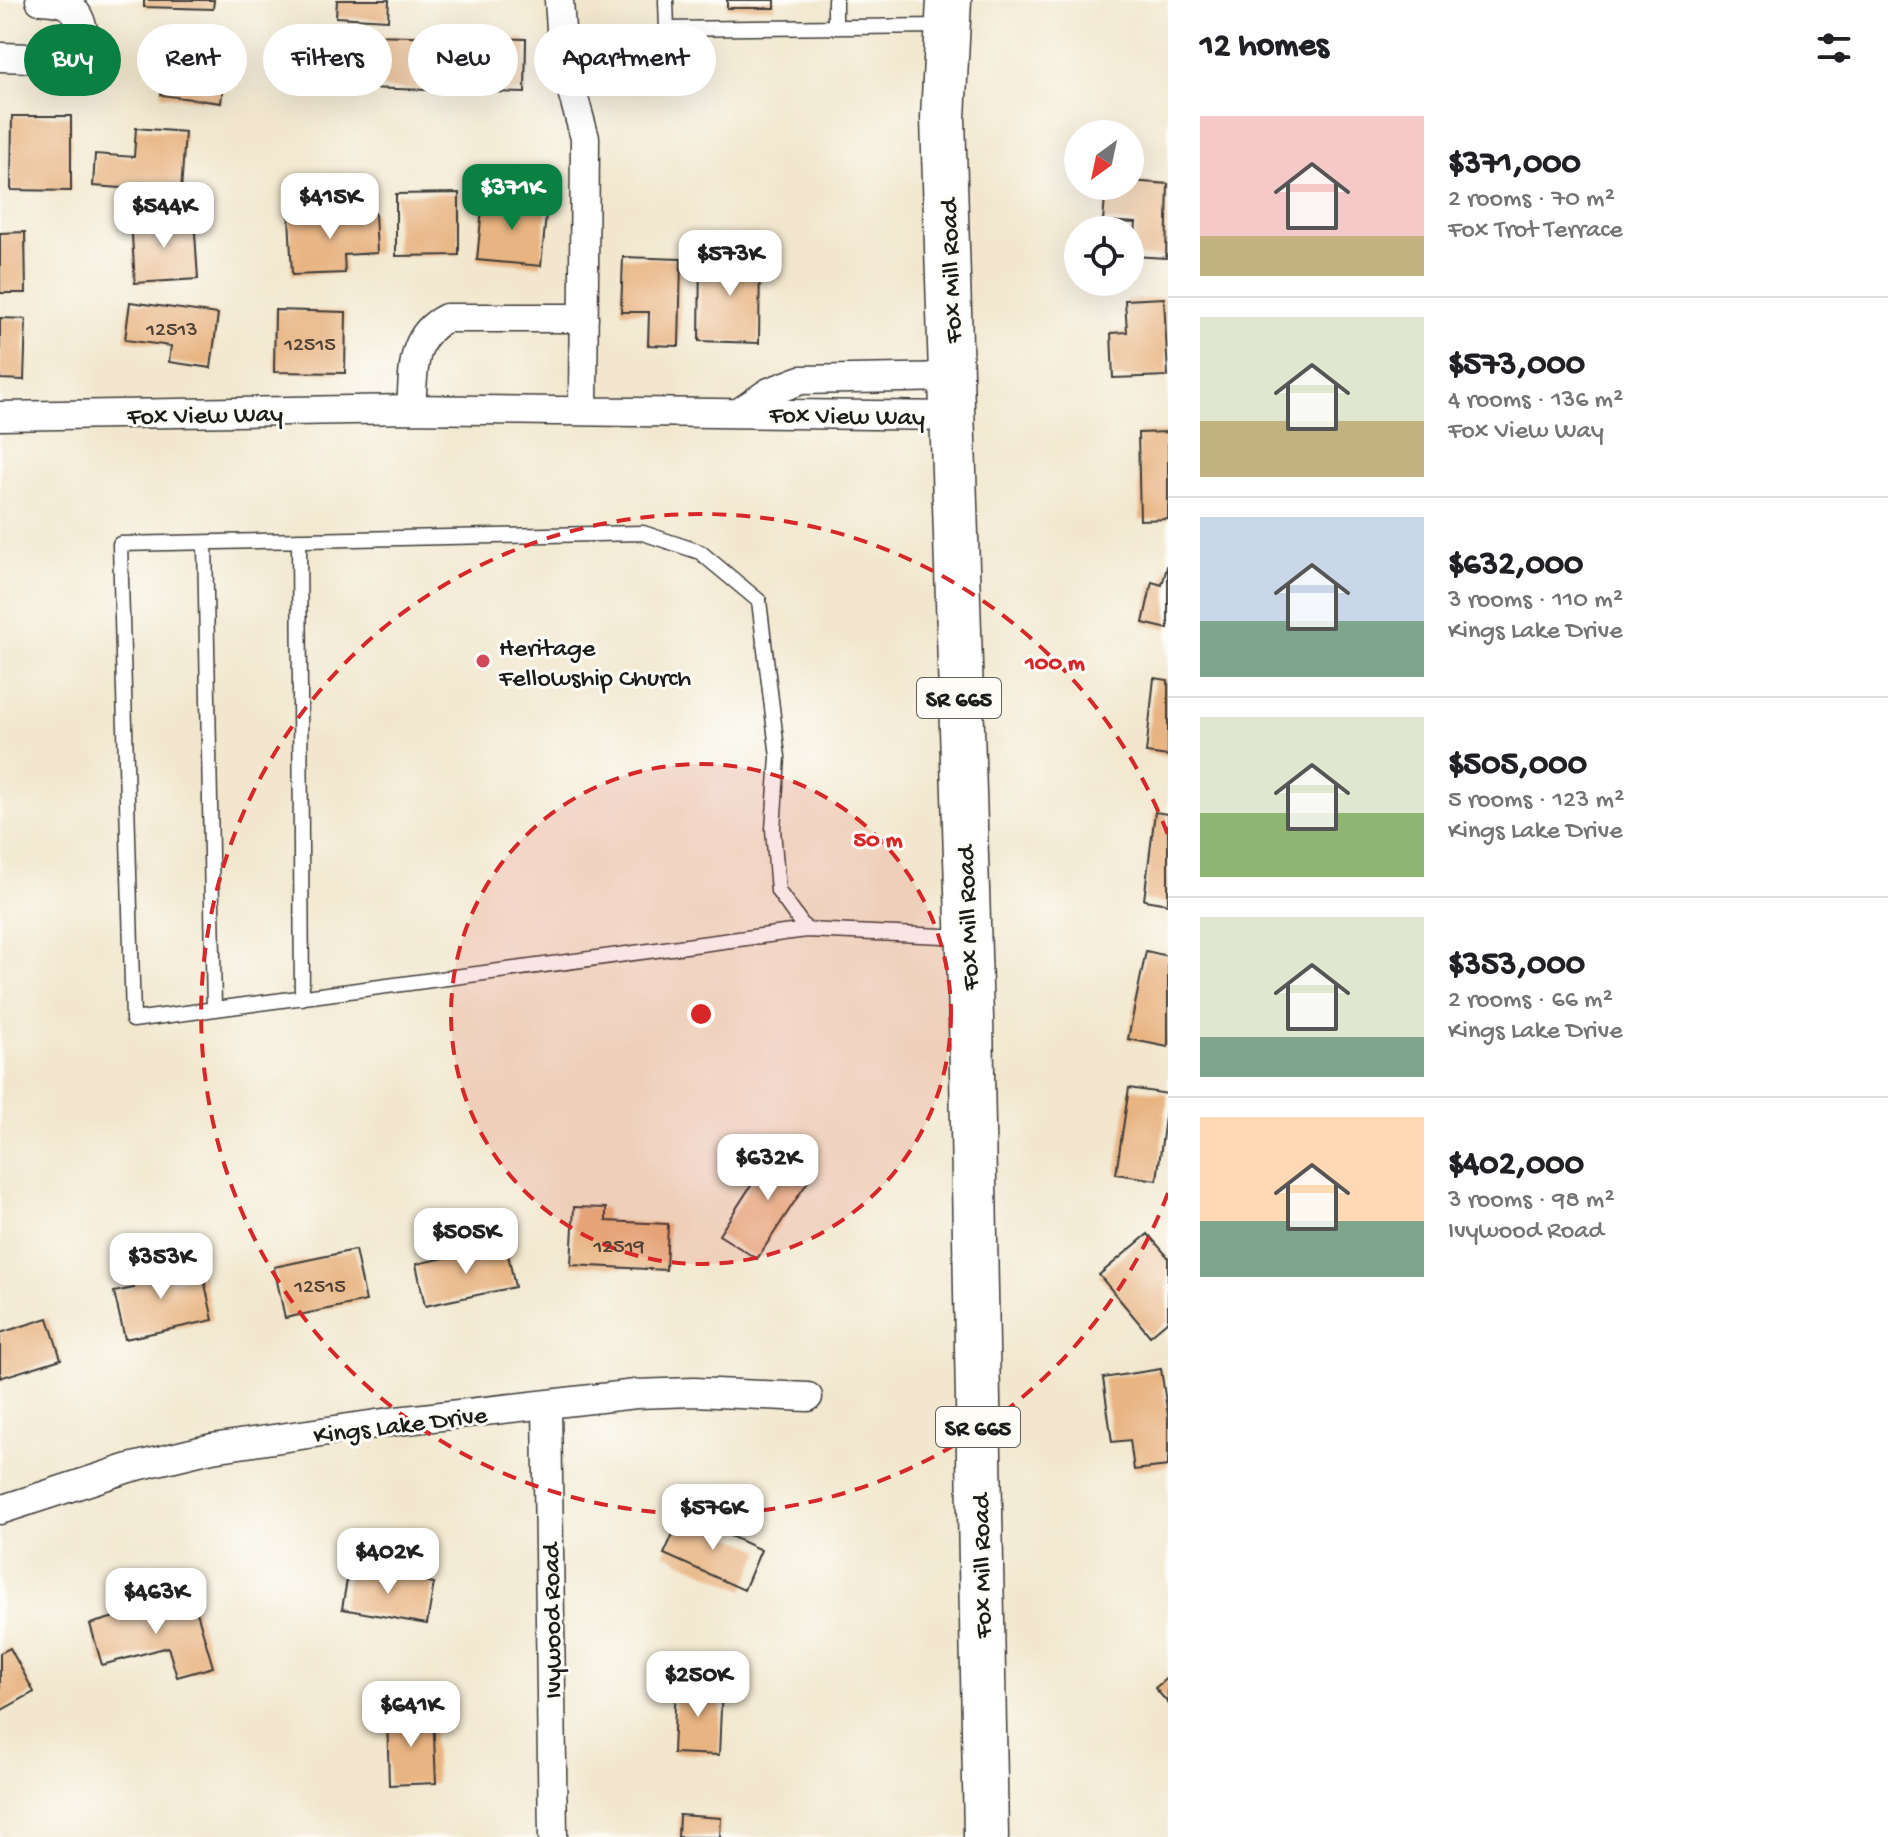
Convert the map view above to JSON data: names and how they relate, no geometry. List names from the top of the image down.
{
  "streets": {
    "main road": ["Fox Mill Road", "SR 665"],
    "street": ["Fox View Way", "Kings Lake Drive", "Ivywood Road"]
  },
  "crossings": [
    ["Fox Mill Road", "Fox View Way"],
    ["Kings Lake Drive", "Ivywood Road"]
  ],
  "places": ["Heritage Fellowship Church"],
  "house_numbers": [
    "12513",
    "12515",
    "12519",
    "12515"
  ],
  "north": "bottom left",
  "page": {
    "heading": "12 homes",
    "chip": [
      "Buy",
      "Rent",
      "Filters",
      "New",
      "Apartment"
    ],
    "list": [
      {
        "name": "$371,000",
        "note": "2 rooms · 70 m² · Fox Trot Terrace"
      },
      {
        "name": "$573,000",
        "note": "4 rooms · 136 m² · Fox View Way"
      },
      {
        "name": "$632,000",
        "note": "3 rooms · 110 m² · Kings Lake Drive"
      },
      {
        "name": "$505,000",
        "note": "5 rooms · 123 m² · Kings Lake Drive"
      },
      {
        "name": "$353,000",
        "note": "2 rooms · 66 m² · Kings Lake Drive"
      },
      {
        "name": "$402,000",
        "note": "3 rooms · 98 m² · Ivywood Road"
      }
    ],
    "price": [
      "$371K",
      "$415K",
      "$544K",
      "$573K",
      "$632K",
      "$505K",
      "$353K",
      "$576K",
      "$402K",
      "$463K",
      "$250K",
      "$641K"
    ]
  },
  "rings": ["100 m", "50 m"]
}
